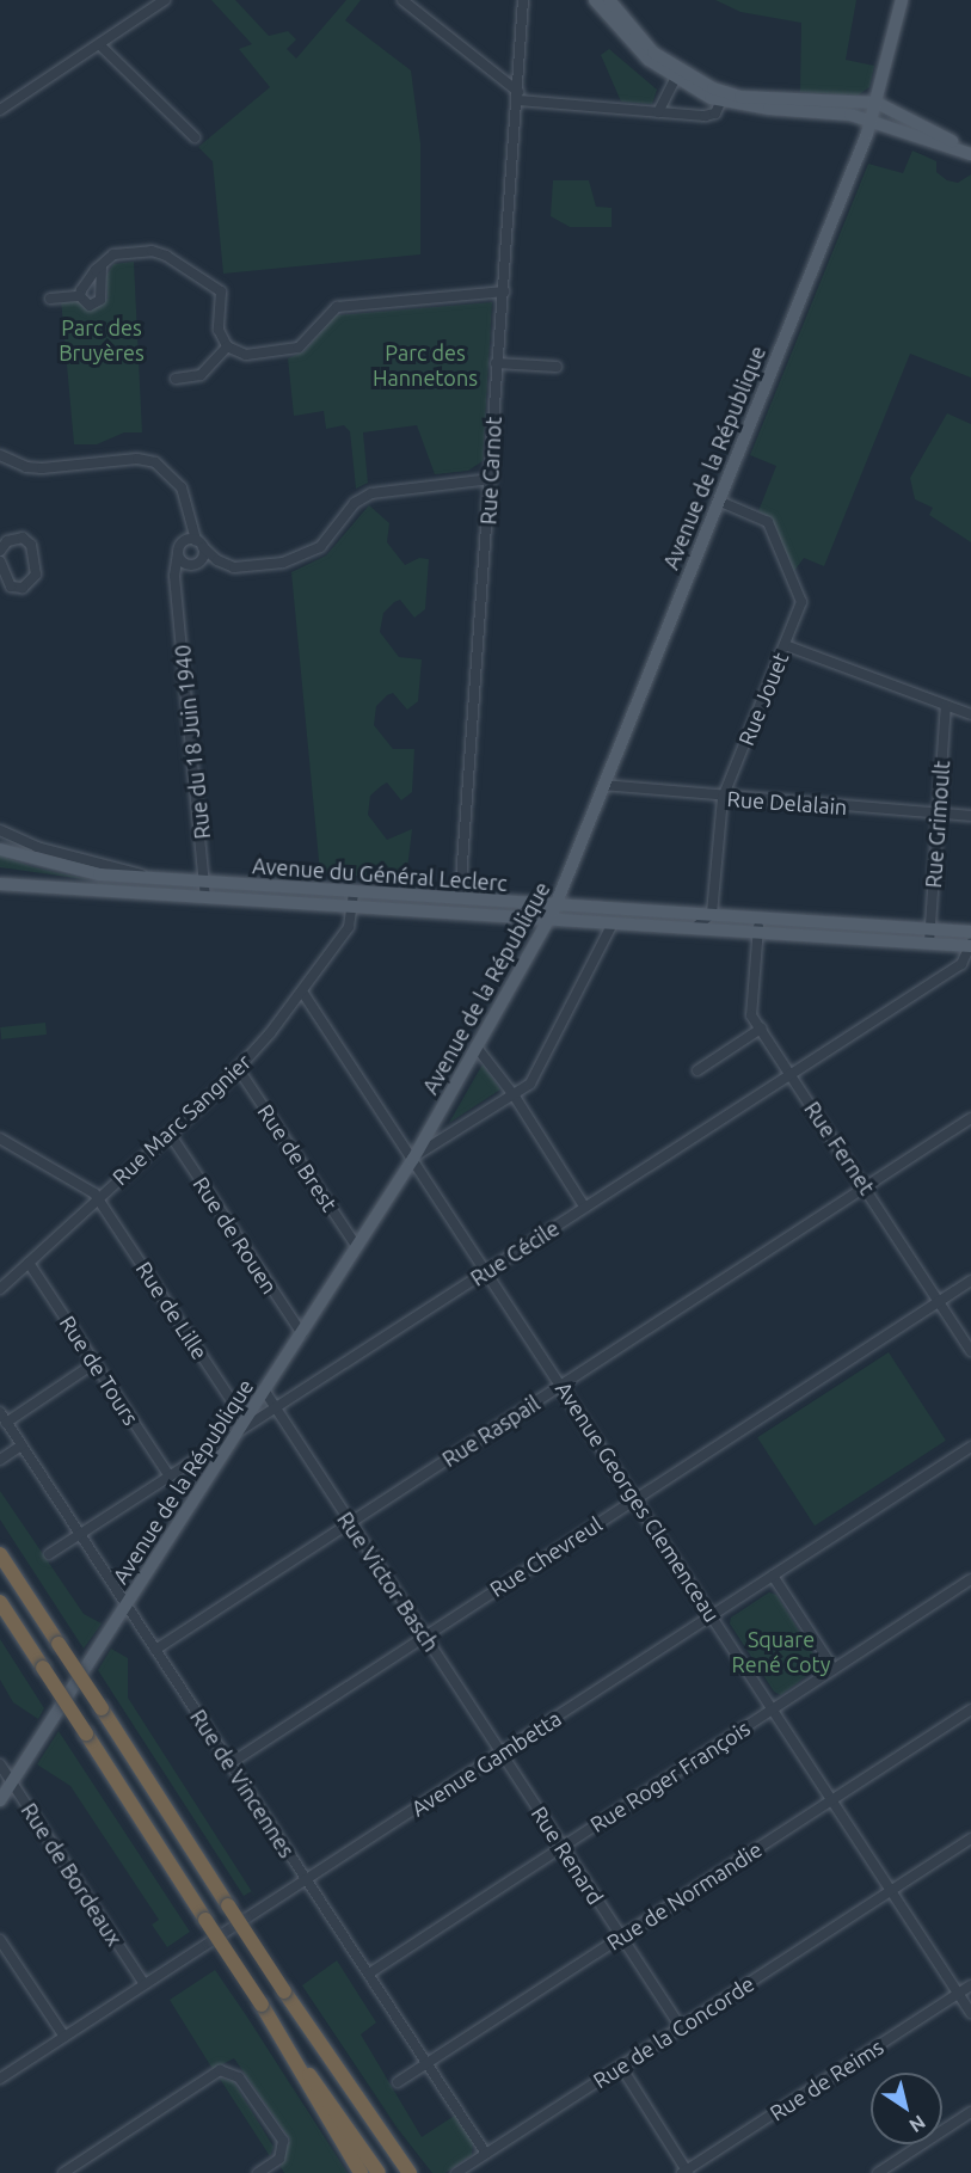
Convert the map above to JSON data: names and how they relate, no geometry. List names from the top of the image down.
{
  "streets": {
    "main road": ["Avenue de la République", "Avenue du Général Leclerc"],
    "street": [
      "Rue Carnot",
      "Rue Jouet",
      "Rue du 18 Juin 1940",
      "Rue Delalain",
      "Rue Grimoult",
      "Rue Marc Sangnier",
      "Rue Fernet",
      "Rue de Brest",
      "Rue de Rouen",
      "Rue Cécile",
      "Rue de Lille",
      "Rue de Tours",
      "Rue Raspail",
      "Avenue Georges Clemenceau",
      "Rue Chevreul",
      "Rue Victor Basch",
      "Avenue Gambetta",
      "Rue Roger François",
      "Rue de Vincennes",
      "Rue Renard",
      "Rue de Bordeaux",
      "Rue de Normandie",
      "Rue de la Concorde",
      "Rue de Reims"
    ]
  },
  "crossings": [
    ["Avenue de la République", "Rue Jouet"],
    ["Avenue de la République", "Rue Delalain"],
    ["Avenue de la République", "Avenue du Général Leclerc"],
    ["Avenue de la République", "Rue de Brest"],
    ["Avenue de la République", "Rue de Rouen"],
    ["Avenue de la République", "Rue Cécile"],
    ["Avenue de la République", "Rue de Lille"],
    ["Avenue de la République", "Avenue Georges Clemenceau"],
    ["Avenue de la République", "Rue Victor Basch"],
    ["Avenue de la République", "Rue de Vincennes"],
    ["Avenue de la République", "Rue de Bordeaux"],
    ["Rue Carnot", "Avenue du Général Leclerc"],
    ["Rue Jouet", "Rue Delalain"],
    ["Rue Jouet", "Avenue du Général Leclerc"],
    ["Rue du 18 Juin 1940", "Avenue du Général Leclerc"],
    ["Rue Delalain", "Rue Grimoult"],
    ["Rue Grimoult", "Avenue du Général Leclerc"],
    ["Avenue du Général Leclerc", "Rue Marc Sangnier"],
    ["Avenue du Général Leclerc", "Rue Fernet"],
    ["Avenue du Général Leclerc", "Rue Cécile"],
    ["Rue Marc Sangnier", "Rue de Brest"],
    ["Rue Marc Sangnier", "Rue de Rouen"],
    ["Rue Marc Sangnier", "Rue de Lille"],
    ["Rue Marc Sangnier", "Rue de Tours"],
    ["Rue Marc Sangnier", "Avenue Georges Clemenceau"],
    ["Rue Fernet", "Rue Cécile"],
    ["Rue Fernet", "Rue Raspail"],
    ["Rue Fernet", "Rue Chevreul"],
    ["Rue Cécile", "Rue de Lille"],
    ["Rue Cécile", "Rue de Tours"],
    ["Rue Cécile", "Avenue Georges Clemenceau"],
    ["Rue Cécile", "Rue Victor Basch"],
    ["Rue Cécile", "Rue de Vincennes"],
    ["Rue Raspail", "Avenue Georges Clemenceau"],
    ["Rue Raspail", "Rue Victor Basch"],
    ["Rue Raspail", "Rue de Vincennes"],
    ["Avenue Georges Clemenceau", "Rue Chevreul"],
    ["Avenue Georges Clemenceau", "Avenue Gambetta"],
    ["Avenue Georges Clemenceau", "Rue Roger François"],
    ["Avenue Georges Clemenceau", "Rue de Normandie"],
    ["Avenue Georges Clemenceau", "Rue de la Concorde"],
    ["Avenue Georges Clemenceau", "Rue de Reims"],
    ["Rue Chevreul", "Rue Victor Basch"],
    ["Rue Chevreul", "Rue de Vincennes"],
    ["Rue Victor Basch", "Avenue Gambetta"],
    ["Rue Victor Basch", "Rue Renard"],
    ["Avenue Gambetta", "Rue de Vincennes"],
    ["Avenue Gambetta", "Rue Renard"],
    ["Avenue Gambetta", "Rue de Bordeaux"],
    ["Rue Roger François", "Rue de Vincennes"],
    ["Rue Roger François", "Rue Renard"],
    ["Rue de Vincennes", "Rue de Normandie"],
    ["Rue de Vincennes", "Rue de la Concorde"],
    ["Rue Renard", "Rue de Normandie"],
    ["Rue Renard", "Rue de la Concorde"]
  ],
  "parks": ["Parc des Bruyères", "Parc des Hannetons", "Square René Coty"],
  "north": "bottom right"
}
